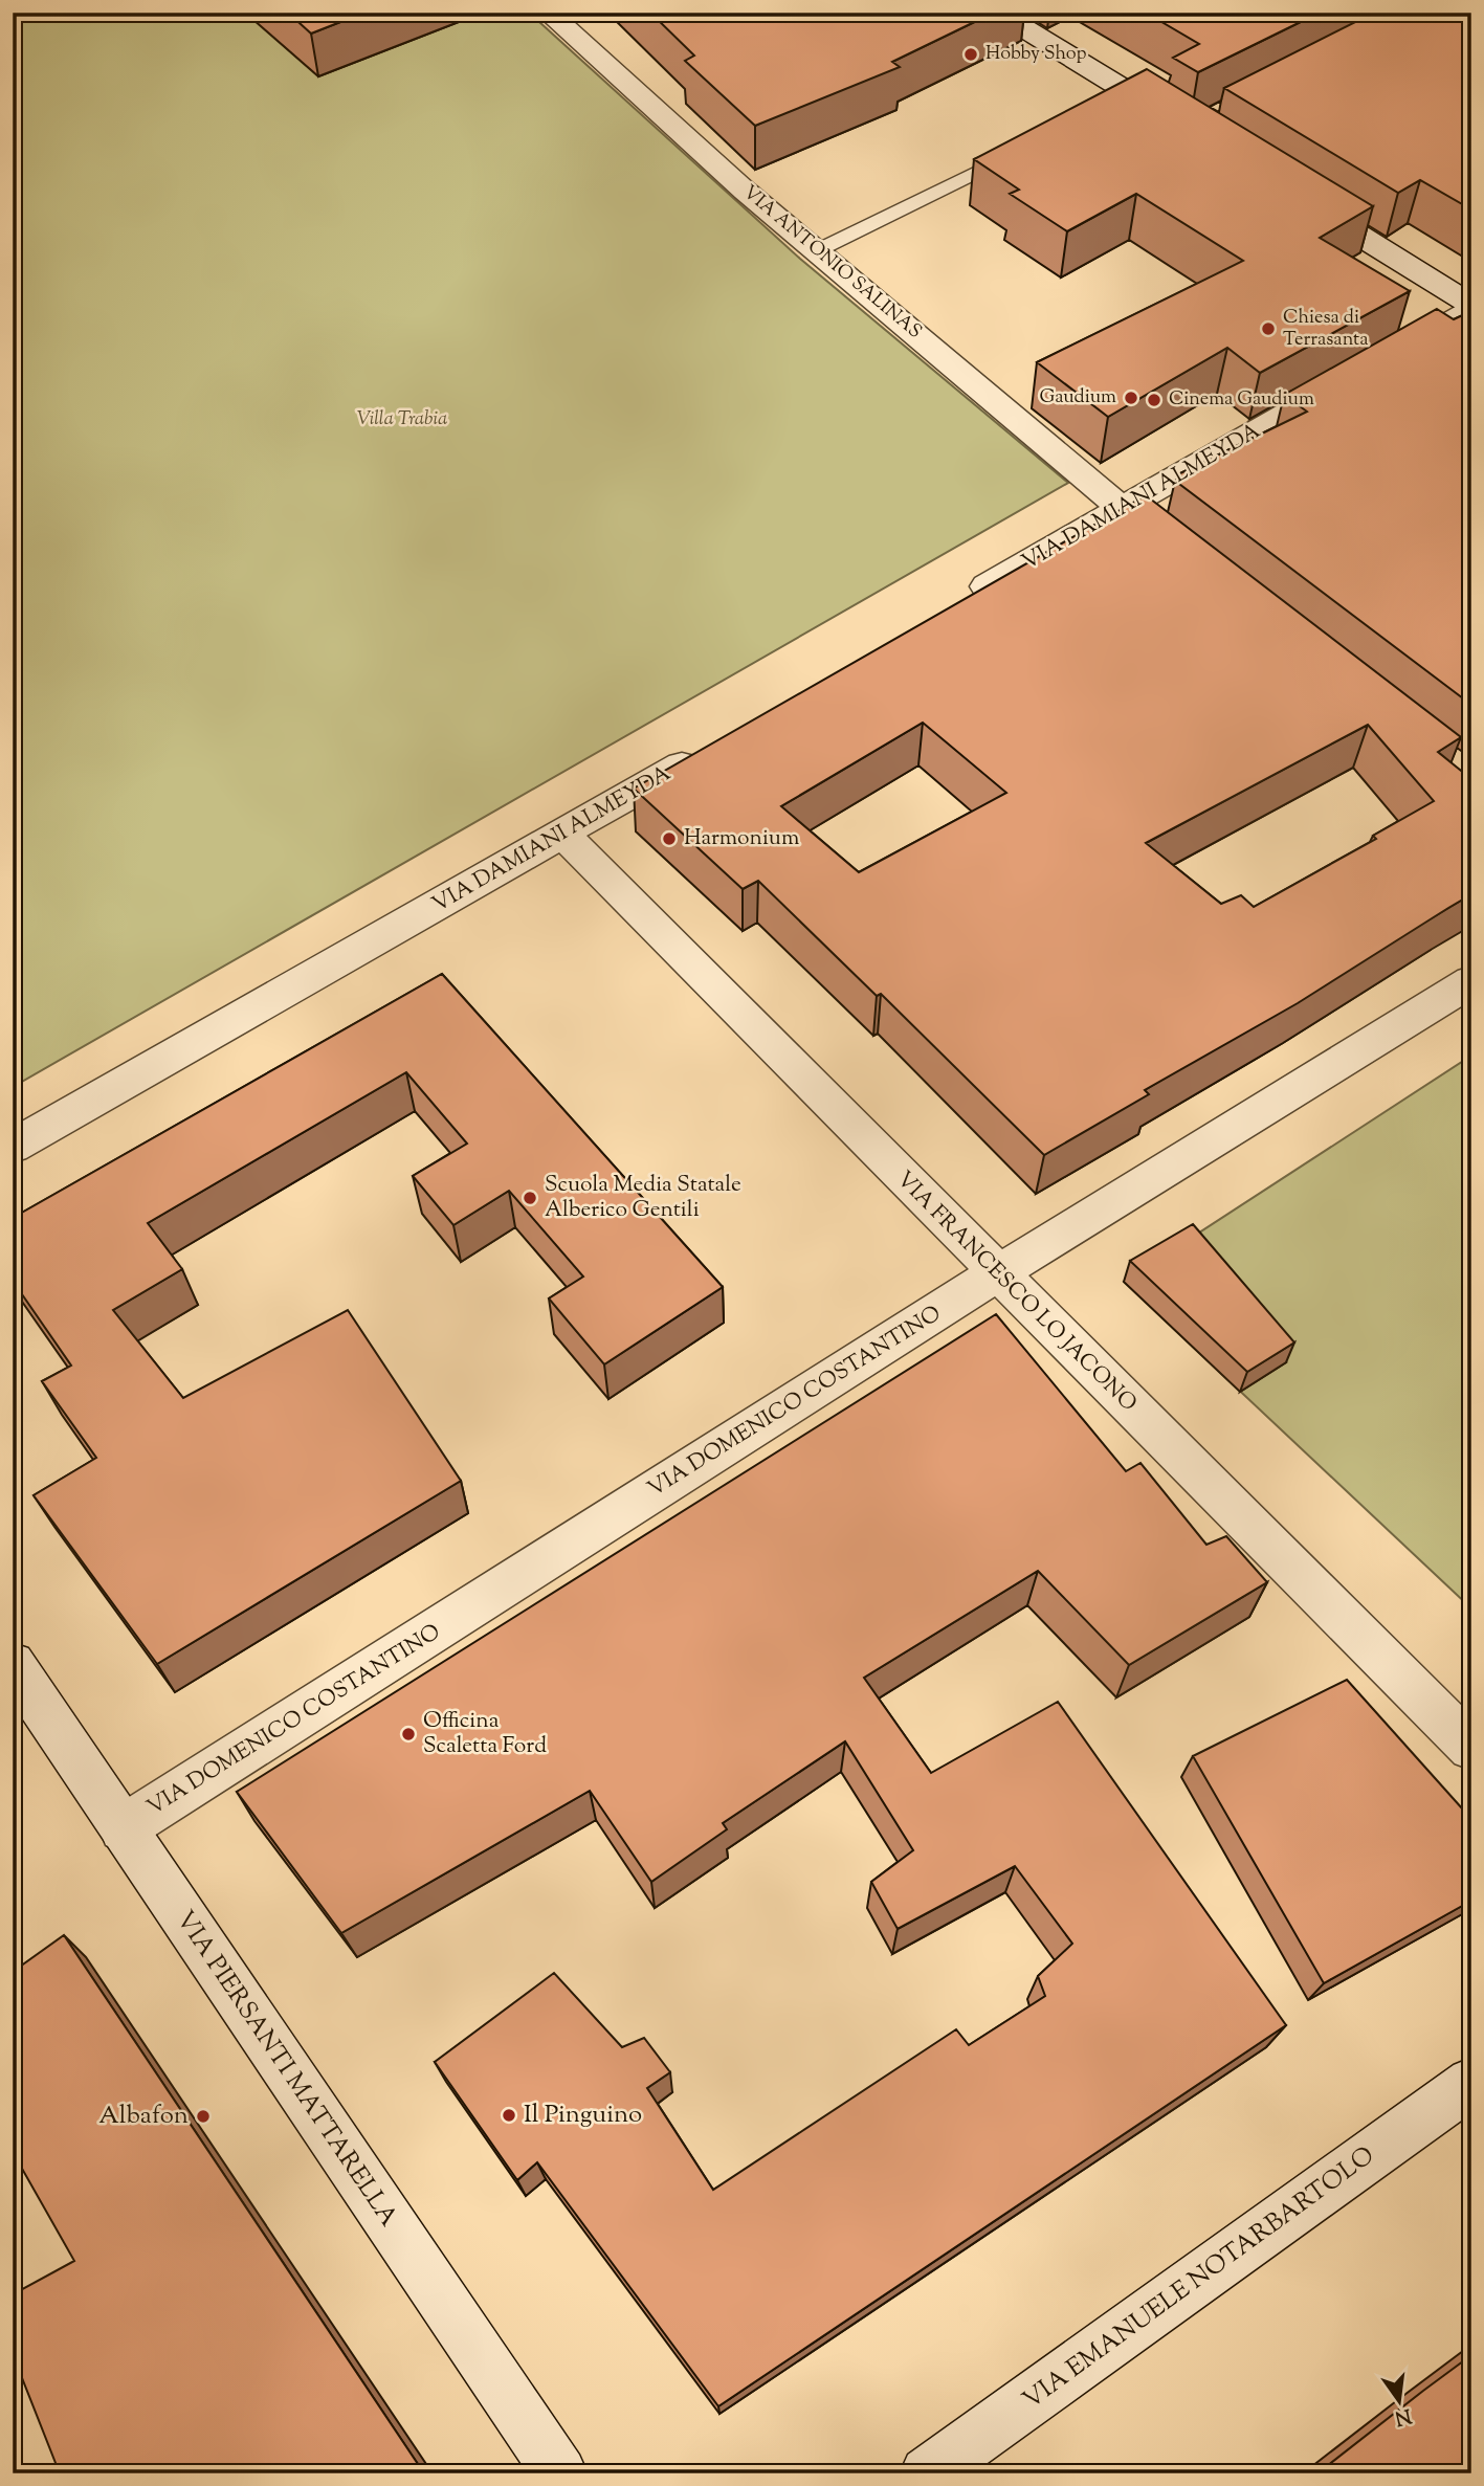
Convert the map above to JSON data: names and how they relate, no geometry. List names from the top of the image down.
{
  "streets": {
    "street": [
      "VIA ANTONIO SALINAS",
      "VIA DAMIANI ALMEYDA",
      "VIA FRANCESCO LO JACONO",
      "VIA DOMENICO COSTANTINO",
      "VIA PIERSANTI MATTARELLA",
      "VIA EMANUELE NOTARBARTOLO"
    ]
  },
  "crossings": [
    ["VIA ANTONIO SALINAS", "VIA DAMIANI ALMEYDA"],
    ["VIA DAMIANI ALMEYDA", "VIA FRANCESCO LO JACONO"],
    ["VIA FRANCESCO LO JACONO", "VIA DOMENICO COSTANTINO"],
    ["VIA DOMENICO COSTANTINO", "VIA PIERSANTI MATTARELLA"]
  ],
  "parks": ["Villa Trabia"],
  "places": [
    "Hobby Shop",
    "Chiesa di Terrasanta",
    "Gaudium",
    "Cinema Gaudium",
    "Harmonium",
    "Scuola Media Statale Alberico Gentili",
    "Officina Scaletta Ford",
    "Il Pinguino",
    "Albafon"
  ],
  "north": "bottom"
}
